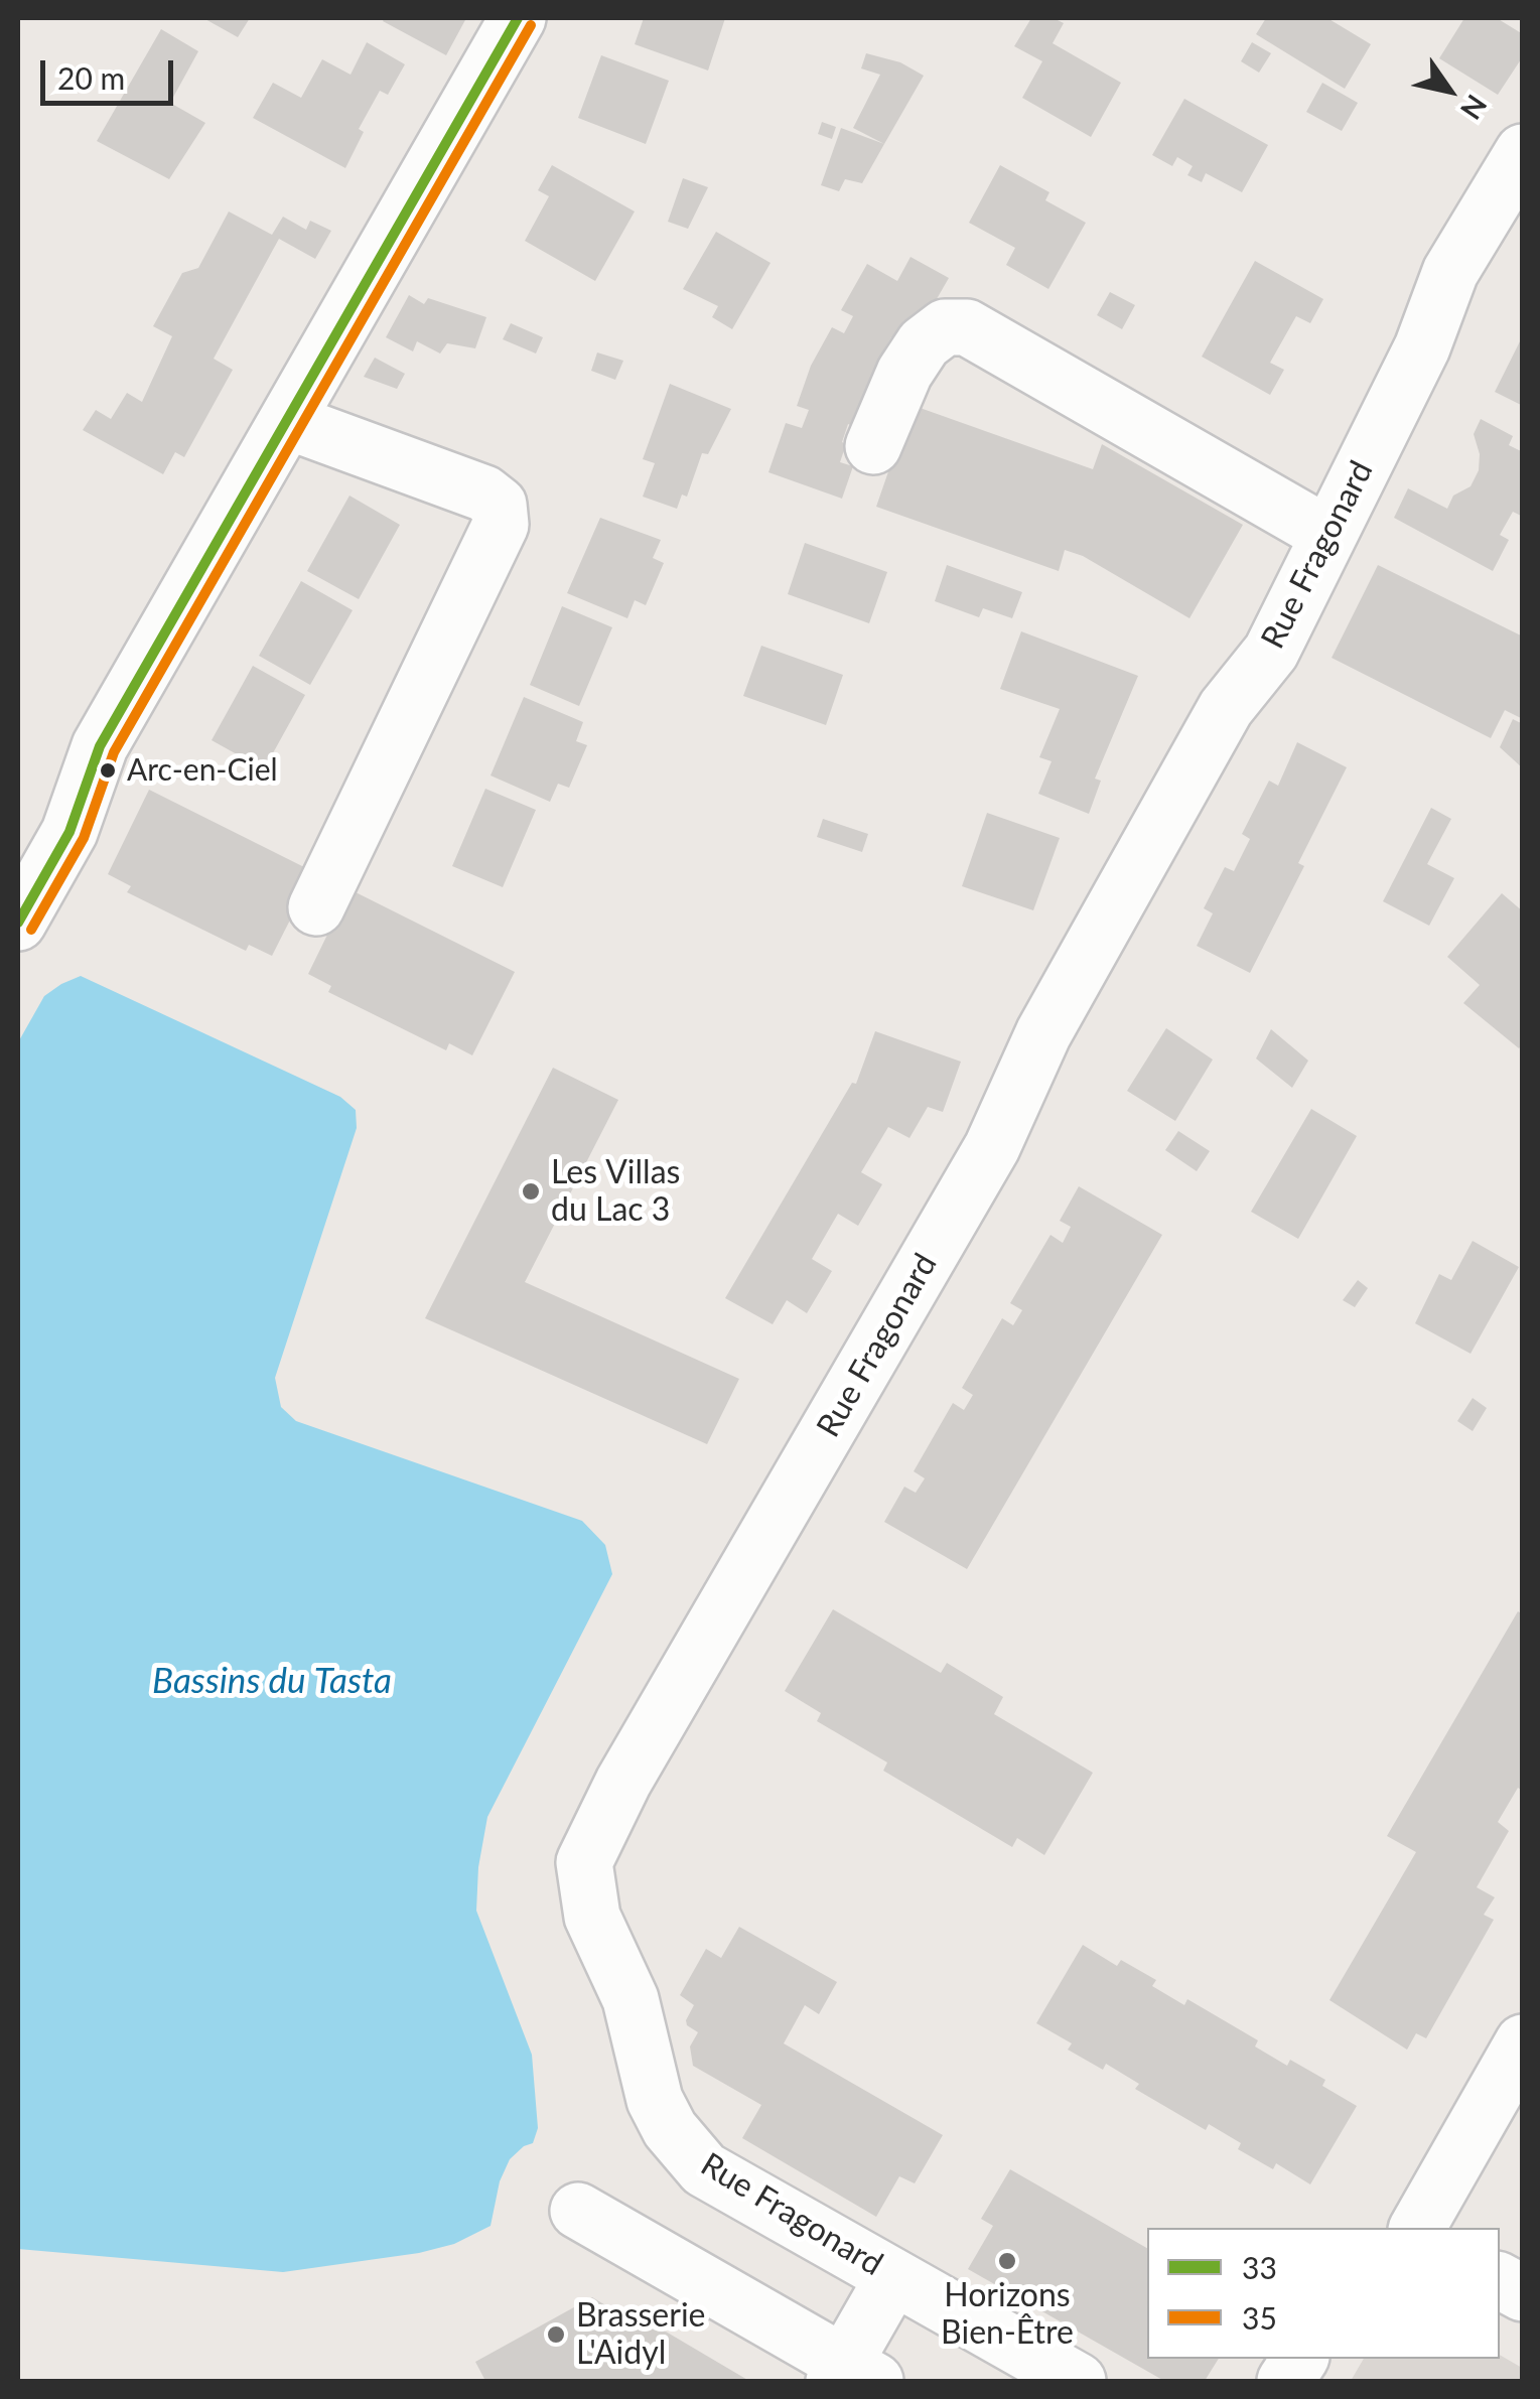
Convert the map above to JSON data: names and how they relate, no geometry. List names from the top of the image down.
{
  "streets": {
    "street": ["Rue Fragonard"]
  },
  "water": ["Bassins du Tasta"],
  "places": [
    "Arc-en-Ciel",
    "Les Villas du Lac 3",
    "Horizons Bien-Être",
    "Brasserie L'Aidyl"
  ],
  "lines": ["transit line 33", "transit line 35"],
  "legend": ["33", "35"],
  "scale_bar": "20 m",
  "north": "bottom right"
}
